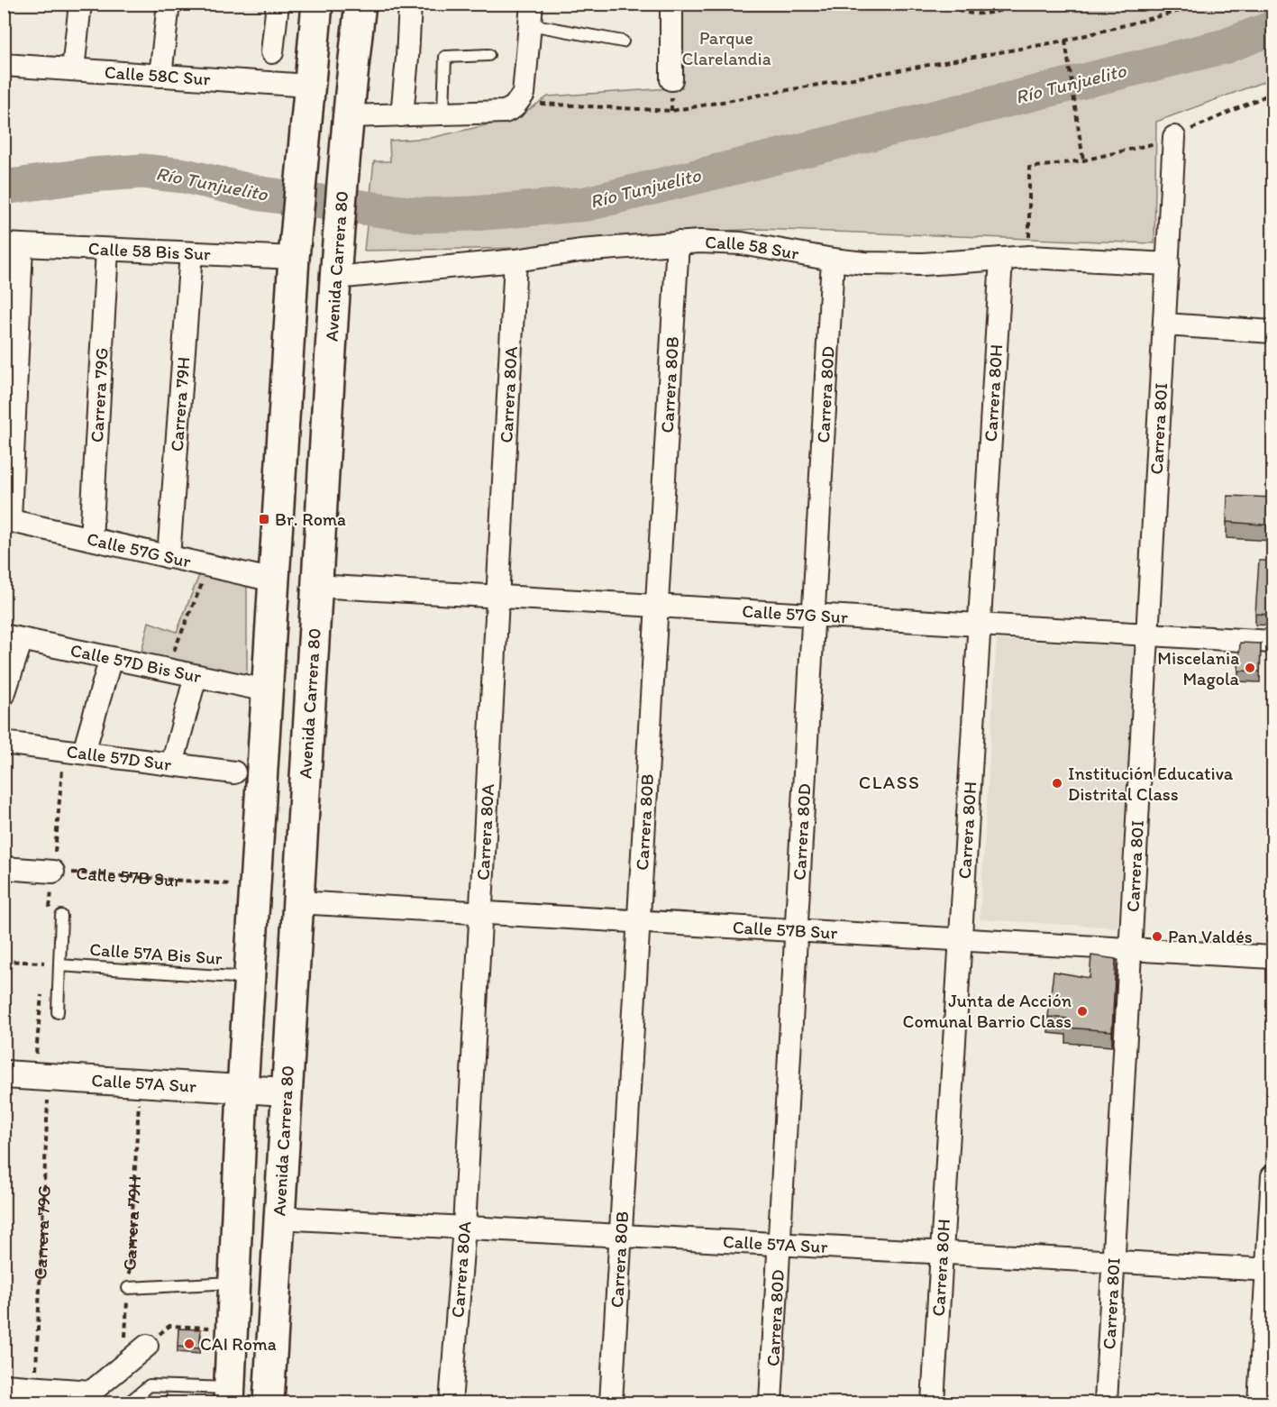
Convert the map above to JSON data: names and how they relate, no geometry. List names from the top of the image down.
{
  "streets": {
    "main road": ["Avenida Carrera 80"],
    "street": [
      "Calle 58C Sur",
      "Calle 58 Sur",
      "Calle 58 Bis Sur",
      "Carrera 80B",
      "Carrera 79G",
      "Carrera 80D",
      "Carrera 80H",
      "Carrera 80A",
      "Carrera 79H",
      "Carrera 80I",
      "Calle 57G Sur",
      "Calle 57D Bis Sur",
      "Calle 57D Sur",
      "Calle 57B Sur",
      "Calle 57A Sur"
    ],
    "lane": ["Calle 57A Bis Sur"]
  },
  "crossings": [
    ["Calle 58 Sur", "Avenida Carrera 80"],
    ["Calle 58 Sur", "Carrera 80B"],
    ["Calle 58 Sur", "Carrera 80D"],
    ["Calle 58 Sur", "Carrera 80H"],
    ["Calle 58 Sur", "Carrera 80A"],
    ["Calle 58 Sur", "Carrera 80I"],
    ["Calle 58 Bis Sur", "Carrera 79G"],
    ["Calle 58 Bis Sur", "Carrera 79H"],
    ["Avenida Carrera 80", "Calle 57G Sur"],
    ["Avenida Carrera 80", "Calle 57B Sur"],
    ["Avenida Carrera 80", "Calle 57A Sur"],
    ["Carrera 80B", "Calle 57G Sur"],
    ["Carrera 80B", "Calle 57B Sur"],
    ["Carrera 80B", "Calle 57A Sur"],
    ["Carrera 79G", "Calle 57G Sur"],
    ["Carrera 79G", "Calle 57A Sur"],
    ["Carrera 80D", "Calle 57G Sur"],
    ["Carrera 80D", "Calle 57B Sur"],
    ["Carrera 80D", "Calle 57A Sur"],
    ["Carrera 80H", "Calle 57G Sur"],
    ["Carrera 80H", "Calle 57B Sur"],
    ["Carrera 80H", "Calle 57A Sur"],
    ["Carrera 80A", "Calle 57G Sur"],
    ["Carrera 80A", "Calle 57B Sur"],
    ["Carrera 80A", "Calle 57A Sur"],
    ["Carrera 79H", "Calle 57G Sur"],
    ["Carrera 79H", "Calle 57A Sur"],
    ["Carrera 80I", "Calle 57G Sur"],
    ["Carrera 80I", "Calle 57B Sur"],
    ["Carrera 80I", "Calle 57A Sur"]
  ],
  "districts": ["CLASS"],
  "water": ["Río Tunjuelito"],
  "parks": ["Parque Clarelandia"],
  "places": {
    "transit": ["Br. Roma"],
    "other": [
      "Miscelania Magola",
      "Institución Educativa Distrital Class",
      "Pan Valdés",
      "Junta de Acción Comunal Barrio Class",
      "CAI Roma"
    ]
  }
}
